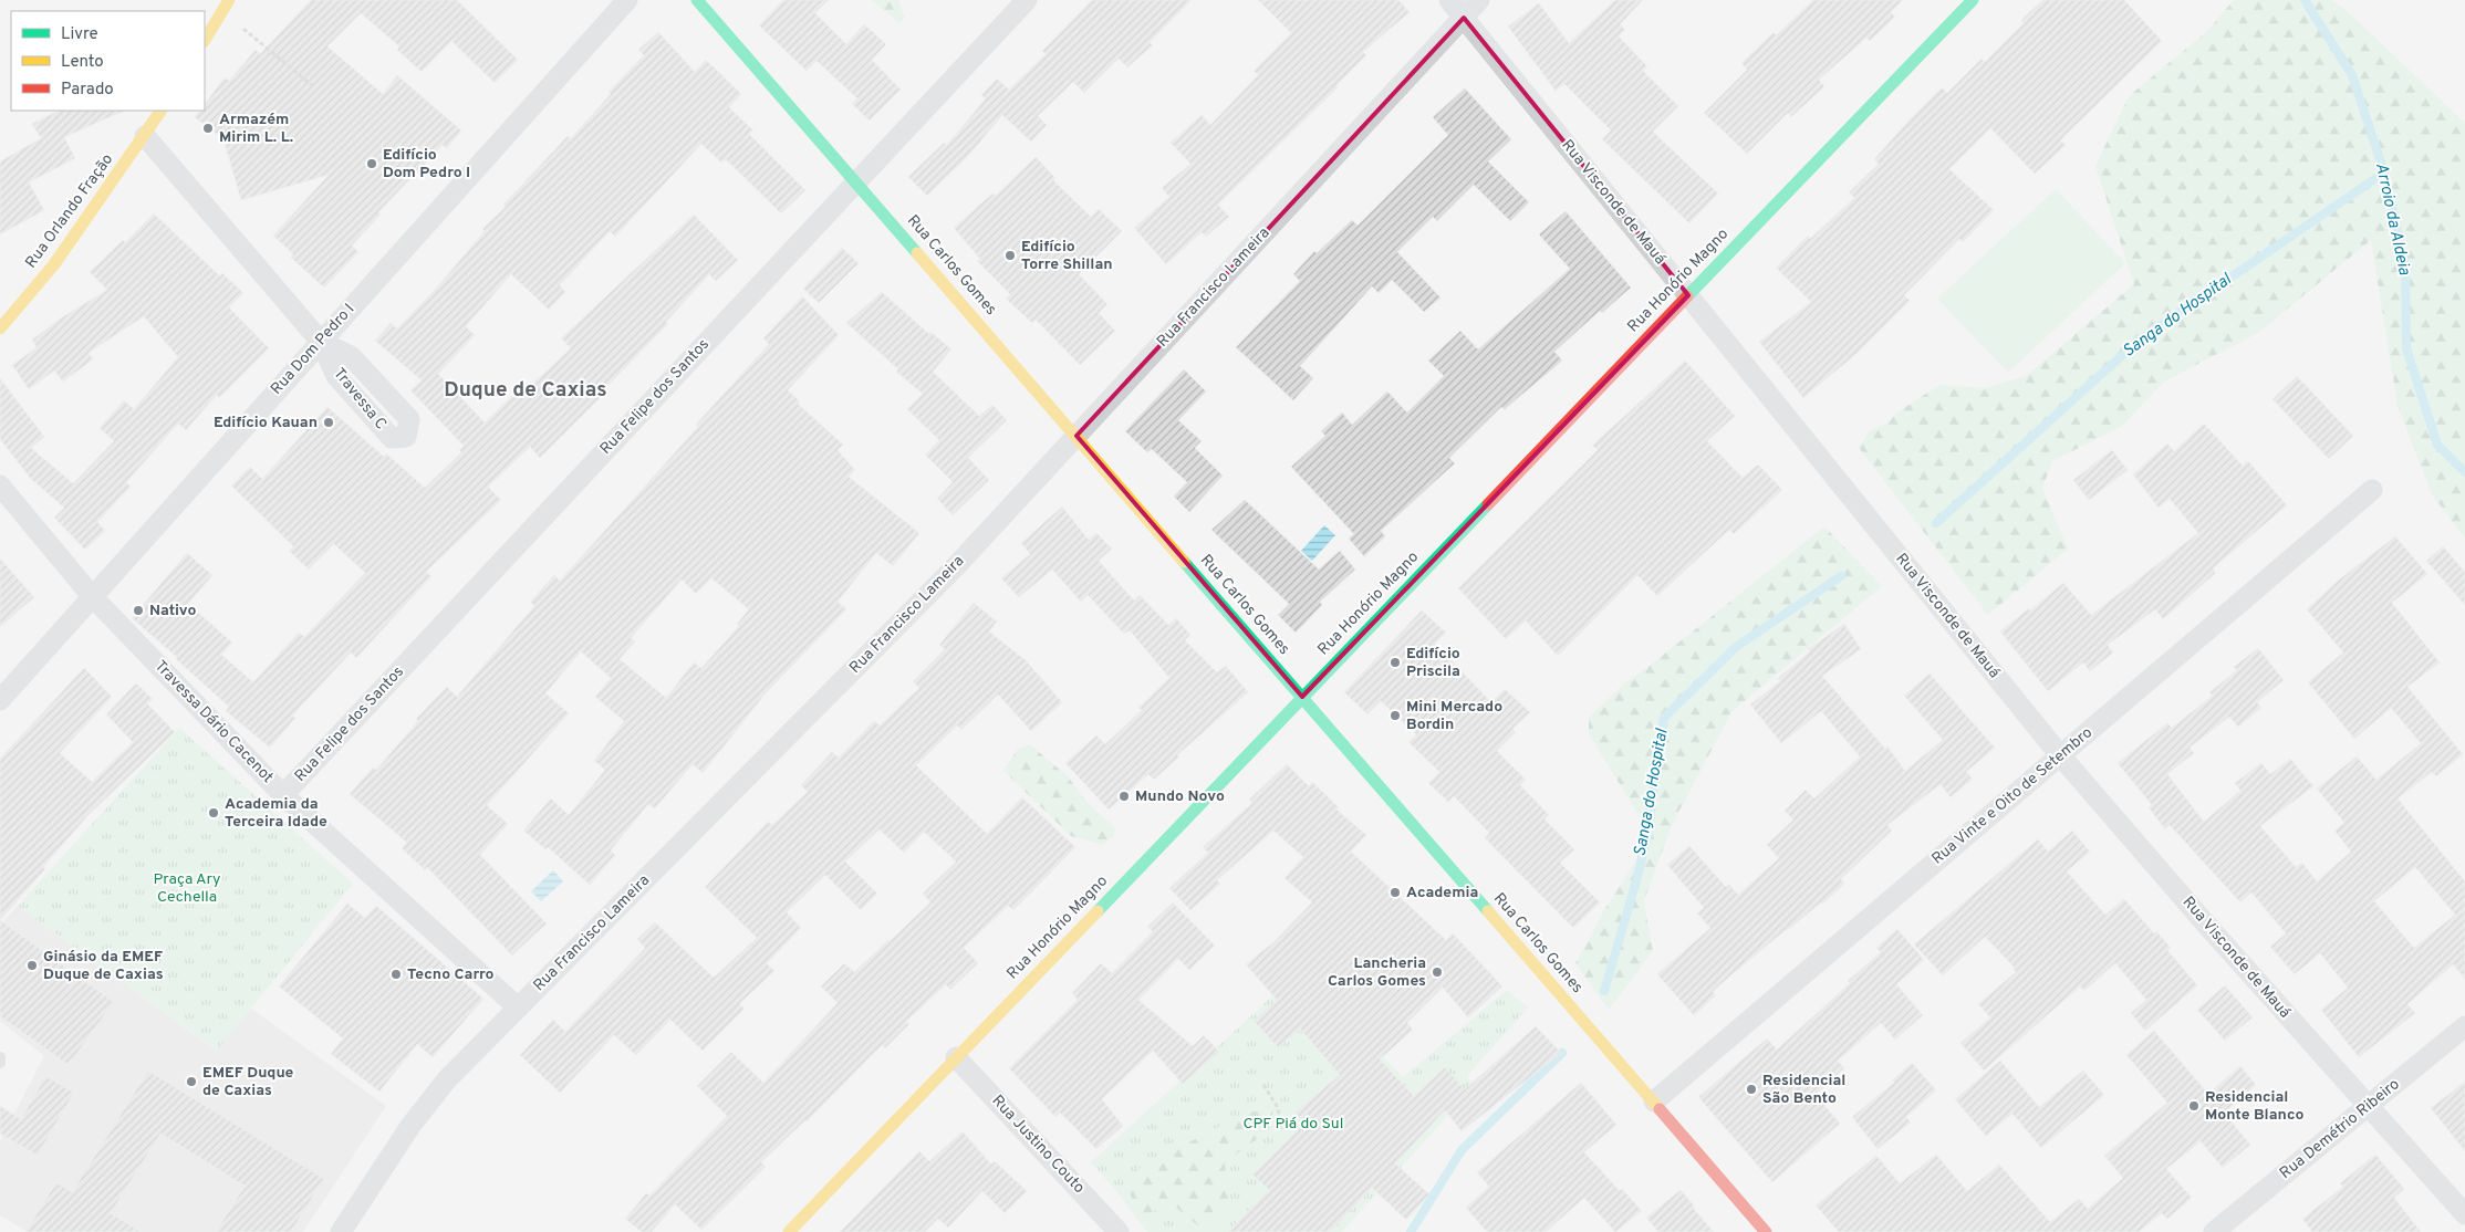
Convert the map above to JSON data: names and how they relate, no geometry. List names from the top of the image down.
{
  "streets": {
    "street": [
      "Rua Visconde de Mauá",
      "Rua Orlando Fração",
      "Rua Carlos Gomes",
      "Rua Honório Magno",
      "Rua Francisco Lameira",
      "Rua Dom Pedro I",
      "Rua Felipe dos Santos",
      "Travessa C",
      "Travessa Dário Cacenot",
      "Rua Vinte e Oito de Setembro",
      "Rua Demétrio Ribeiro",
      "Rua Justino Couto"
    ]
  },
  "crossings": [
    ["Rua Visconde de Mauá", "Rua Honório Magno"],
    ["Rua Visconde de Mauá", "Rua Francisco Lameira"],
    ["Rua Visconde de Mauá", "Rua Vinte e Oito de Setembro"],
    ["Rua Visconde de Mauá", "Rua Demétrio Ribeiro"],
    ["Rua Orlando Fração", "Travessa C"],
    ["Rua Carlos Gomes", "Rua Honório Magno"],
    ["Rua Carlos Gomes", "Rua Francisco Lameira"],
    ["Rua Carlos Gomes", "Rua Felipe dos Santos"],
    ["Rua Carlos Gomes", "Rua Vinte e Oito de Setembro"],
    ["Rua Honório Magno", "Rua Justino Couto"],
    ["Rua Francisco Lameira", "Travessa Dário Cacenot"],
    ["Rua Dom Pedro I", "Travessa C"],
    ["Rua Dom Pedro I", "Travessa Dário Cacenot"],
    ["Rua Felipe dos Santos", "Travessa Dário Cacenot"]
  ],
  "districts": ["Duque de Caxias"],
  "water": ["Arroio da Aldeia", "Sanga do Hospital"],
  "parks": ["Praça Ary Cechella", "CPF Piá do Sul"],
  "places": [
    "Armazém Mirim L. L.",
    "Edifício Dom Pedro I",
    "Edifício Torre Shillan",
    "Edifício Kauan",
    "Nativo",
    "Edifício Priscila",
    "Mini Mercado Bordin",
    "Mundo Novo",
    "Academia da Terceira Idade",
    "Academia",
    "Ginásio da EMEF Duque de Caxias",
    "Lancheria Carlos Gomes",
    "Tecno Carro",
    "EMEF Duque de Caxias",
    "Residencial São Bento",
    "Residencial Monte Blanco"
  ],
  "legend": ["Livre", "Lento", "Parado"]
}
